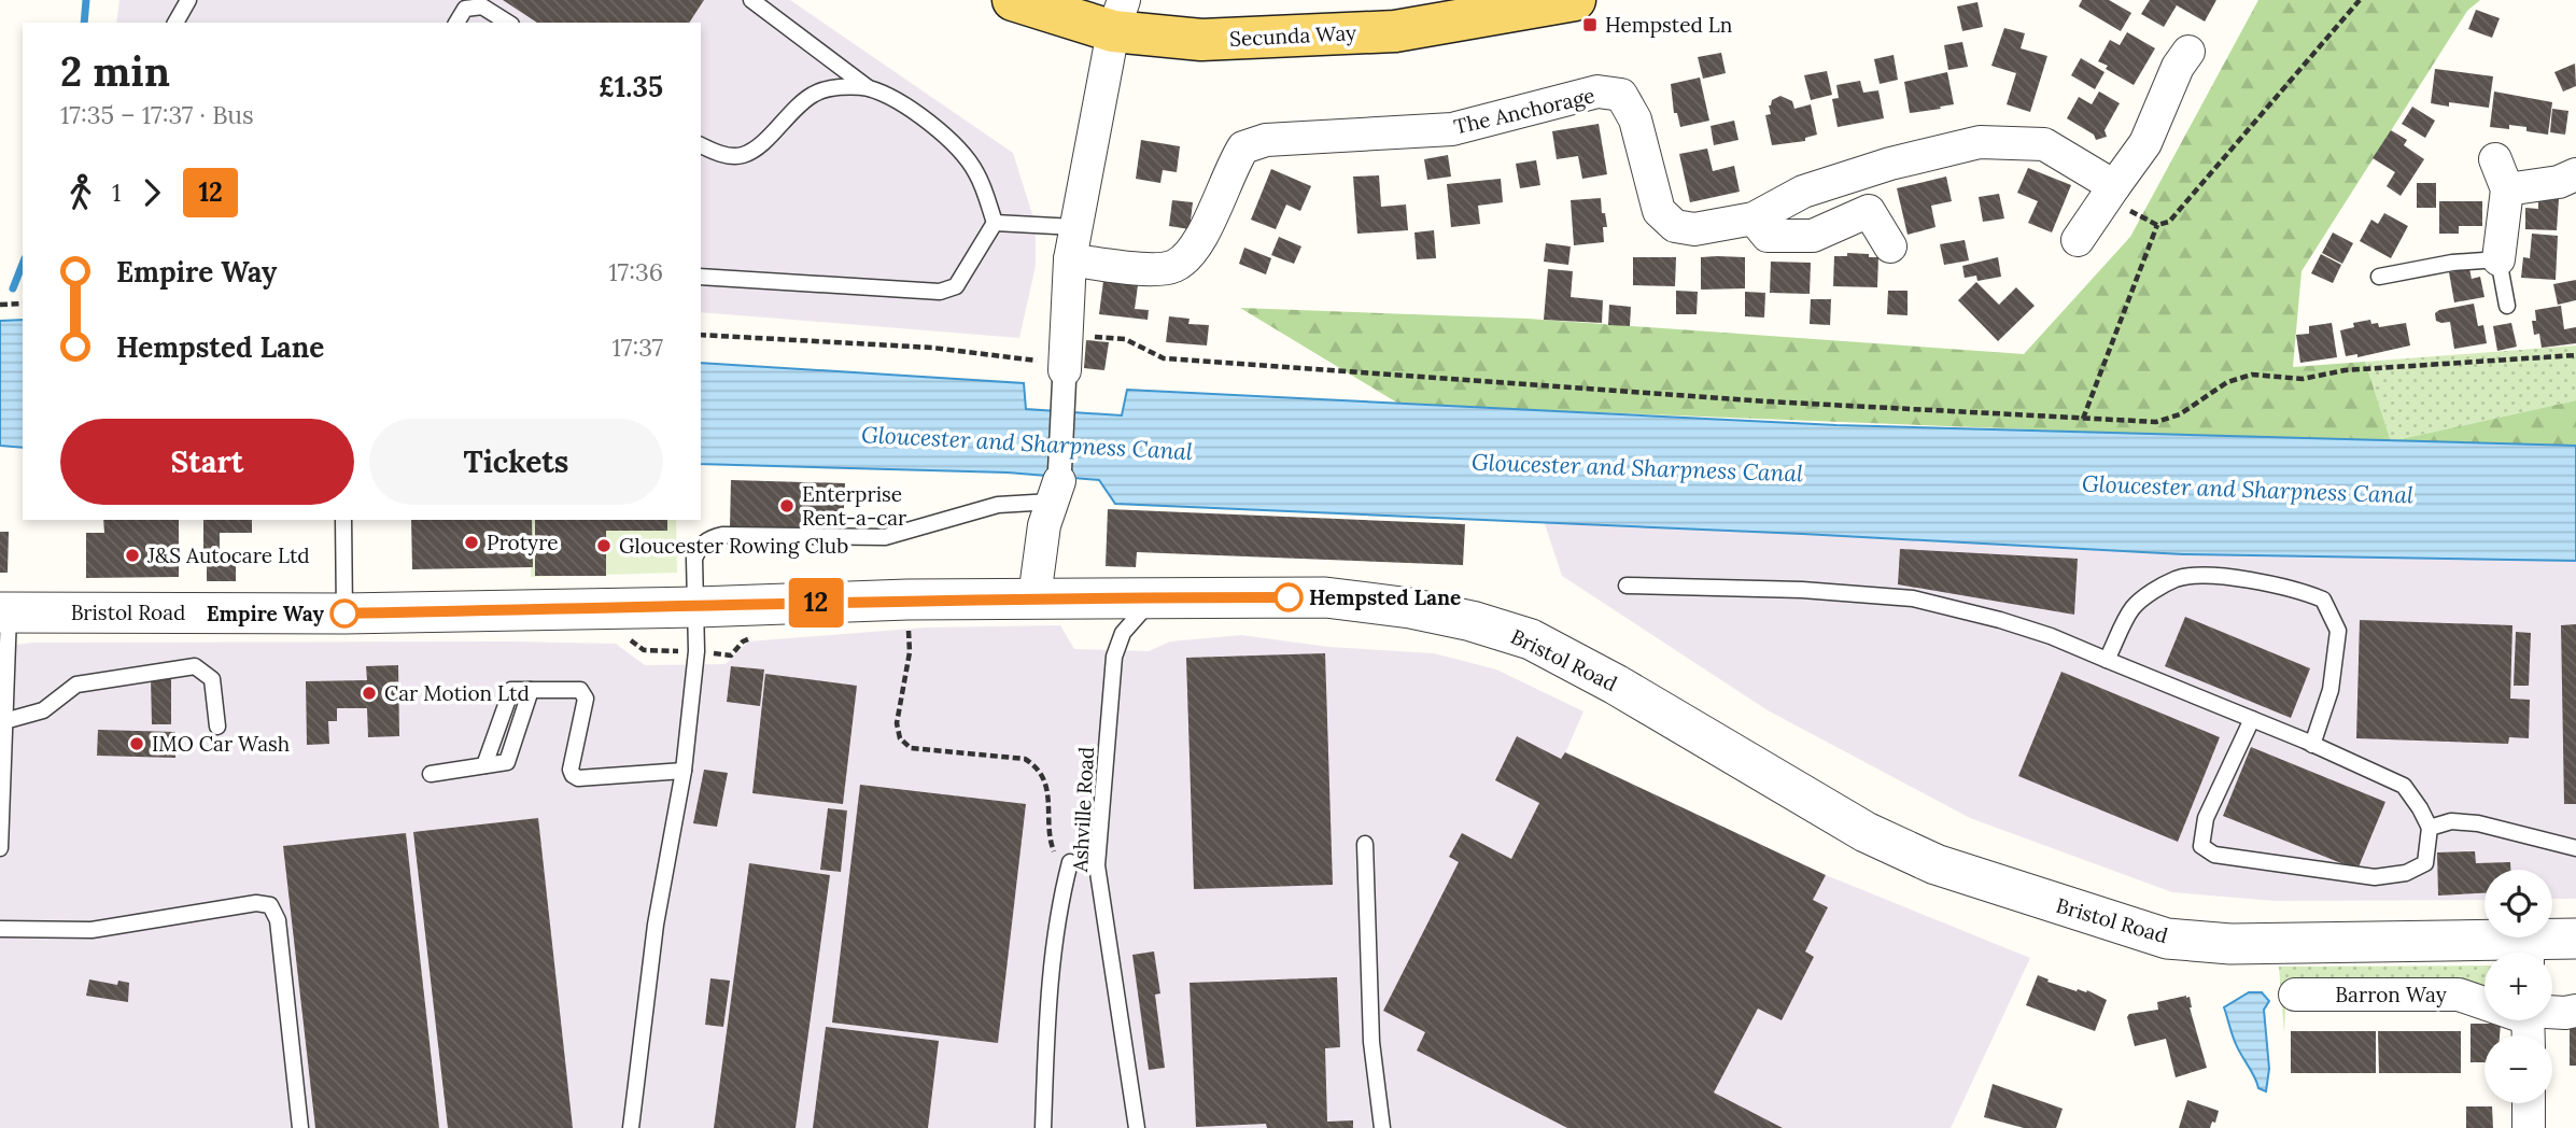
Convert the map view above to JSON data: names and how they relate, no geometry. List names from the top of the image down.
{
  "streets": {
    "main road": ["Secunda Way"],
    "street": ["The Anchorage", "Bristol Road", "Barron Way"],
    "lane": ["Ashville Road"]
  },
  "crossings": [
    ["Bristol Road", "Ashville Road"]
  ],
  "water": ["Gloucester and Sharpness Canal"],
  "places": {
    "transit": ["Hempsted Ln"],
    "other": [
      "Enterprise Rent-a-car",
      "Protyre",
      "Gloucester Rowing Club",
      "J&S Autocare Ltd",
      "Hempsted Lane",
      "Empire Way",
      "Car Motion Ltd",
      "IMO Car Wash"
    ]
  },
  "lines": ["bus line 12"],
  "page": {
    "on_map": "12",
    "heading": ["2 min", "17:35 – 17:37 · Bus", "£1.35"],
    "legs": ["1", "12"],
    "list": [
      {
        "name": "Empire Way",
        "value": "17:36"
      },
      {
        "name": "Hempsted Lane",
        "value": "17:37"
      }
    ],
    "buttons": ["Start", "Tickets"],
    "map_buttons": ["+", "−"]
  }
}
